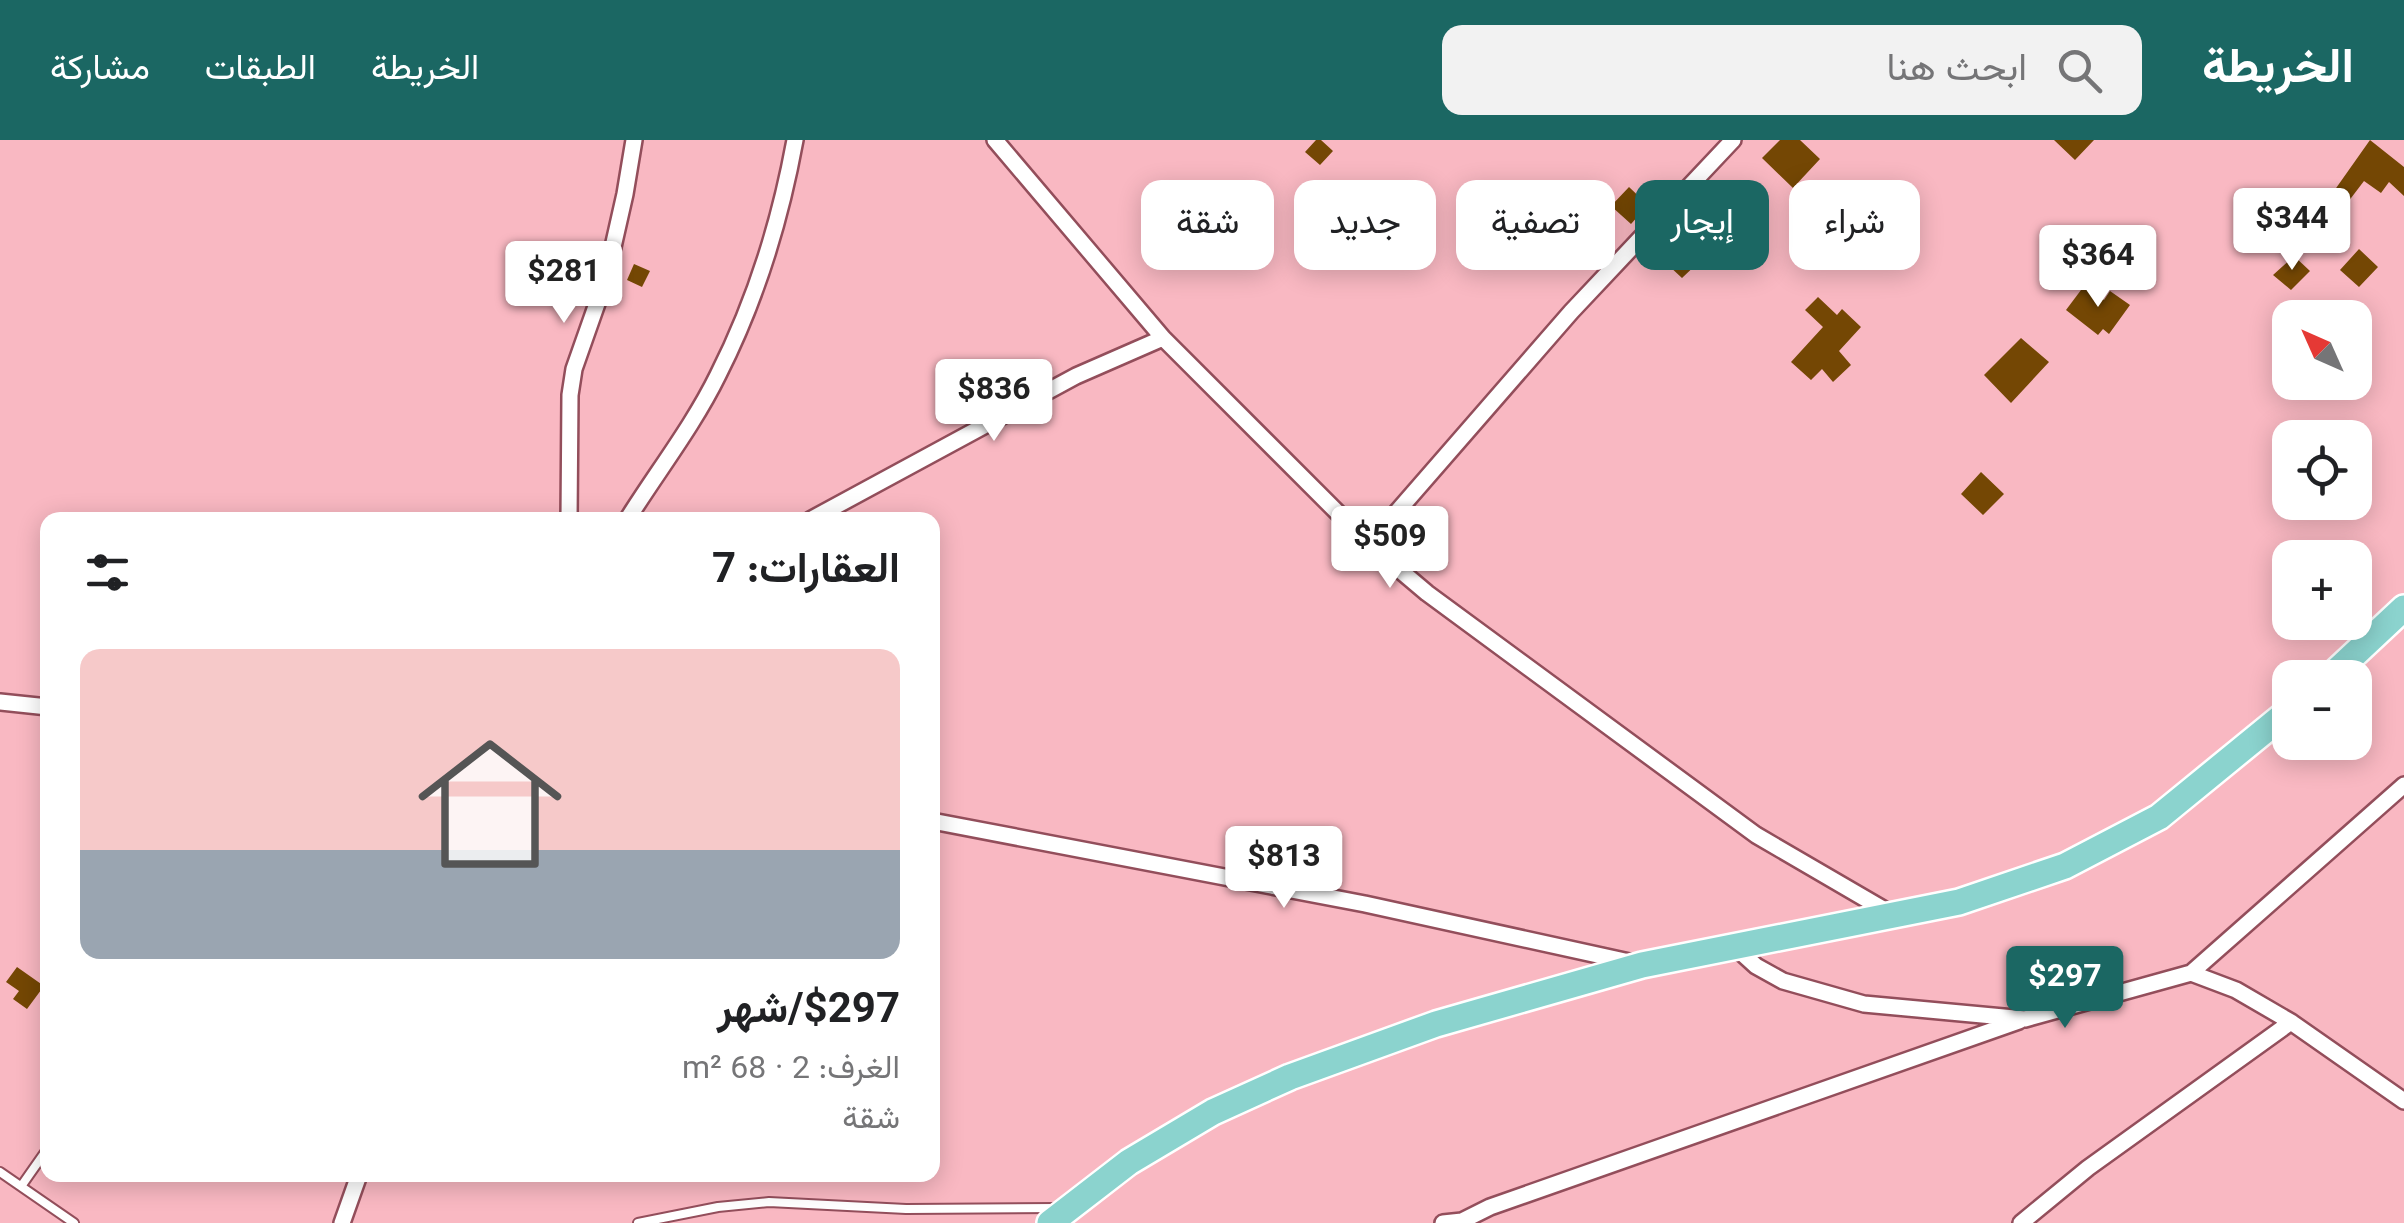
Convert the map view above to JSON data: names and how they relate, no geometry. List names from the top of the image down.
{
  "north": "top left",
  "page": {
    "header": "الخريطة",
    "search": "ابحث هنا",
    "nav": ["الخريطة", "الطبقات", "مشاركة"],
    "chip": [
      "شراء",
      "إيجار",
      "تصفية",
      "جديد",
      "شقة"
    ],
    "price": [
      "$344",
      "$364",
      "$281",
      "$836",
      "$509",
      "$813",
      "$297"
    ],
    "map_buttons": ["+", "−"],
    "heading": "العقارات: 7",
    "list": [
      {
        "name": "$297/شهر",
        "note": "الغرف: 2 · 68 m² · شقة"
      }
    ]
  }
}
